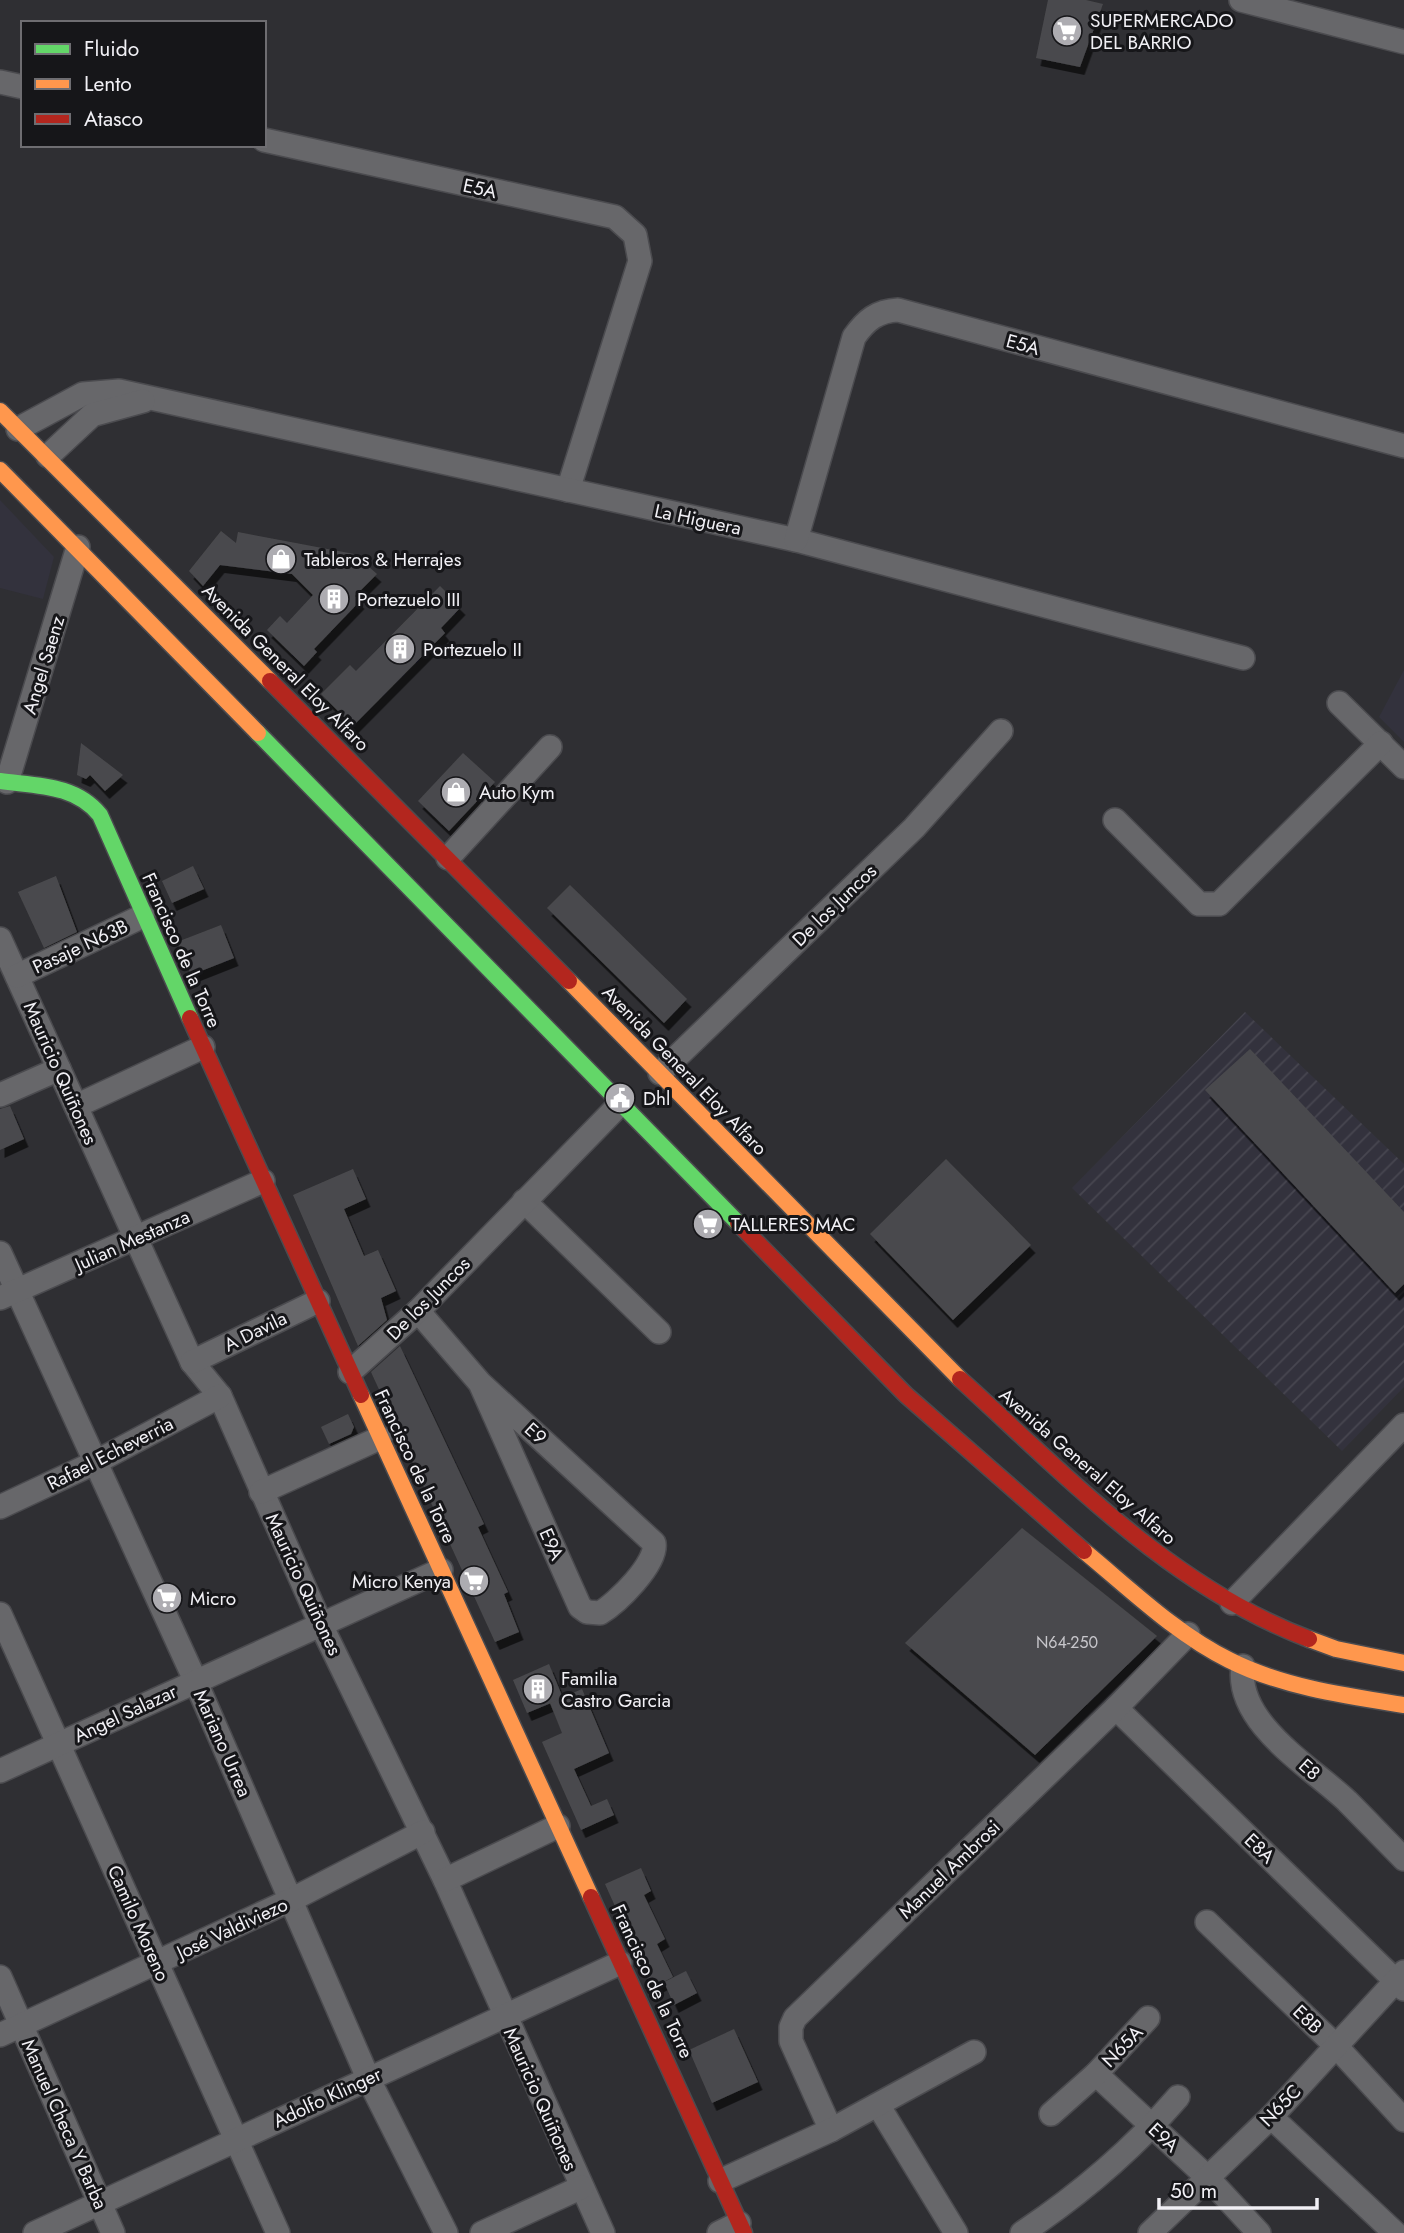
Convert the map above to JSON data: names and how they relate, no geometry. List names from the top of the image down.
{
  "streets": {
    "main road": ["Avenida General Eloy Alfaro", "Francisco de la Torre"],
    "street": [
      "E5A",
      "La Higuera",
      "Angel Saenz",
      "De los Juncos",
      "Pasaje N63B",
      "Mauricio Quiñones",
      "Julian Mestanza",
      "A Davila",
      "E9",
      "Rafael Echeverria",
      "E9A",
      "Angel Salazar",
      "Mariano Urrea",
      "E8",
      "E8A",
      "Manuel Ambrosi",
      "Camilo Moreno",
      "José Valdiviezo",
      "E8B",
      "N65A",
      "Adolfo Klinger",
      "N65C",
      "Manuel Checa Y Barba"
    ]
  },
  "crossings": [
    ["E5A", "La Higuera"],
    ["La Higuera", "Avenida General Eloy Alfaro"],
    ["Angel Saenz", "Francisco de la Torre"],
    ["Avenida General Eloy Alfaro", "De los Juncos"],
    ["De los Juncos", "Francisco de la Torre"],
    ["De los Juncos", "E9"],
    ["Pasaje N63B", "Francisco de la Torre"],
    ["Pasaje N63B", "Mauricio Quiñones"],
    ["Francisco de la Torre", "Julian Mestanza"],
    ["Francisco de la Torre", "A Davila"],
    ["Francisco de la Torre", "Angel Salazar"],
    ["Francisco de la Torre", "Adolfo Klinger"],
    ["Mauricio Quiñones", "Julian Mestanza"],
    ["Mauricio Quiñones", "A Davila"],
    ["Mauricio Quiñones", "Rafael Echeverria"],
    ["Mauricio Quiñones", "Angel Salazar"],
    ["Mauricio Quiñones", "José Valdiviezo"],
    ["Mauricio Quiñones", "Adolfo Klinger"],
    ["Julian Mestanza", "Mariano Urrea"],
    ["E9", "E9A"],
    ["Rafael Echeverria", "Mariano Urrea"],
    ["E9A", "N65A"],
    ["E9A", "N65C"],
    ["Angel Salazar", "Mariano Urrea"],
    ["Angel Salazar", "Camilo Moreno"],
    ["Mariano Urrea", "José Valdiviezo"],
    ["Mariano Urrea", "Adolfo Klinger"],
    ["E8A", "Manuel Ambrosi"],
    ["E8A", "N65C"],
    ["Camilo Moreno", "José Valdiviezo"],
    ["Camilo Moreno", "Adolfo Klinger"],
    ["José Valdiviezo", "Manuel Checa Y Barba"],
    ["E8B", "N65C"],
    ["Adolfo Klinger", "Manuel Checa Y Barba"]
  ],
  "places": {
    "supermarket": [
      "SUPERMERCADO DEL BARRIO",
      "TALLERES MAC",
      "Micro Kenya",
      "Micro"
    ],
    "shop": ["Tableros & Herrajes", "Auto Kym"],
    "building": ["Portezuelo III", "Portezuelo II", "Familia Castro Garcia"],
    "public building": ["Dhl"]
  },
  "house_numbers": ["N64-250"],
  "legend": ["Fluido", "Lento", "Atasco"],
  "scale_bar": "50 m"
}
